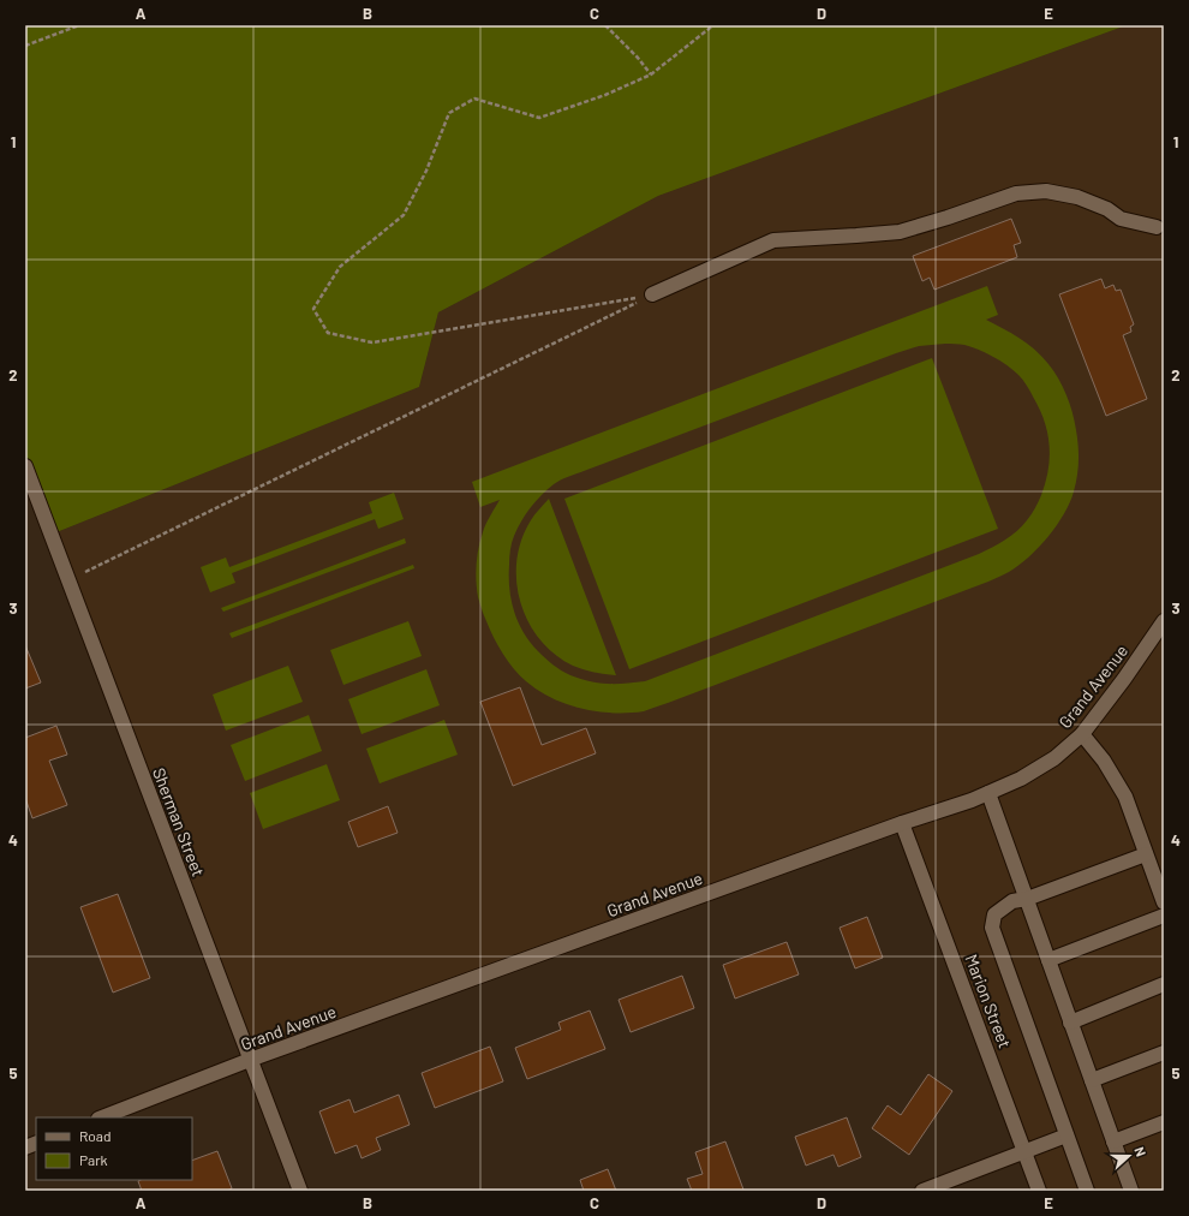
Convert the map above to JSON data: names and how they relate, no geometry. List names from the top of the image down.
{
  "streets": {
    "street": ["Grand Avenue", "Sherman Street", "Marion Street"]
  },
  "crossings": [
    ["Grand Avenue", "Sherman Street"],
    ["Grand Avenue", "Marion Street"]
  ],
  "legend": ["Road", "Park"],
  "north": "right",
  "grid": {
    "columns": [
      "A",
      "B",
      "C",
      "D",
      "E"
    ],
    "rows": [
      "1",
      "2",
      "3",
      "4",
      "5"
    ]
  }
}
